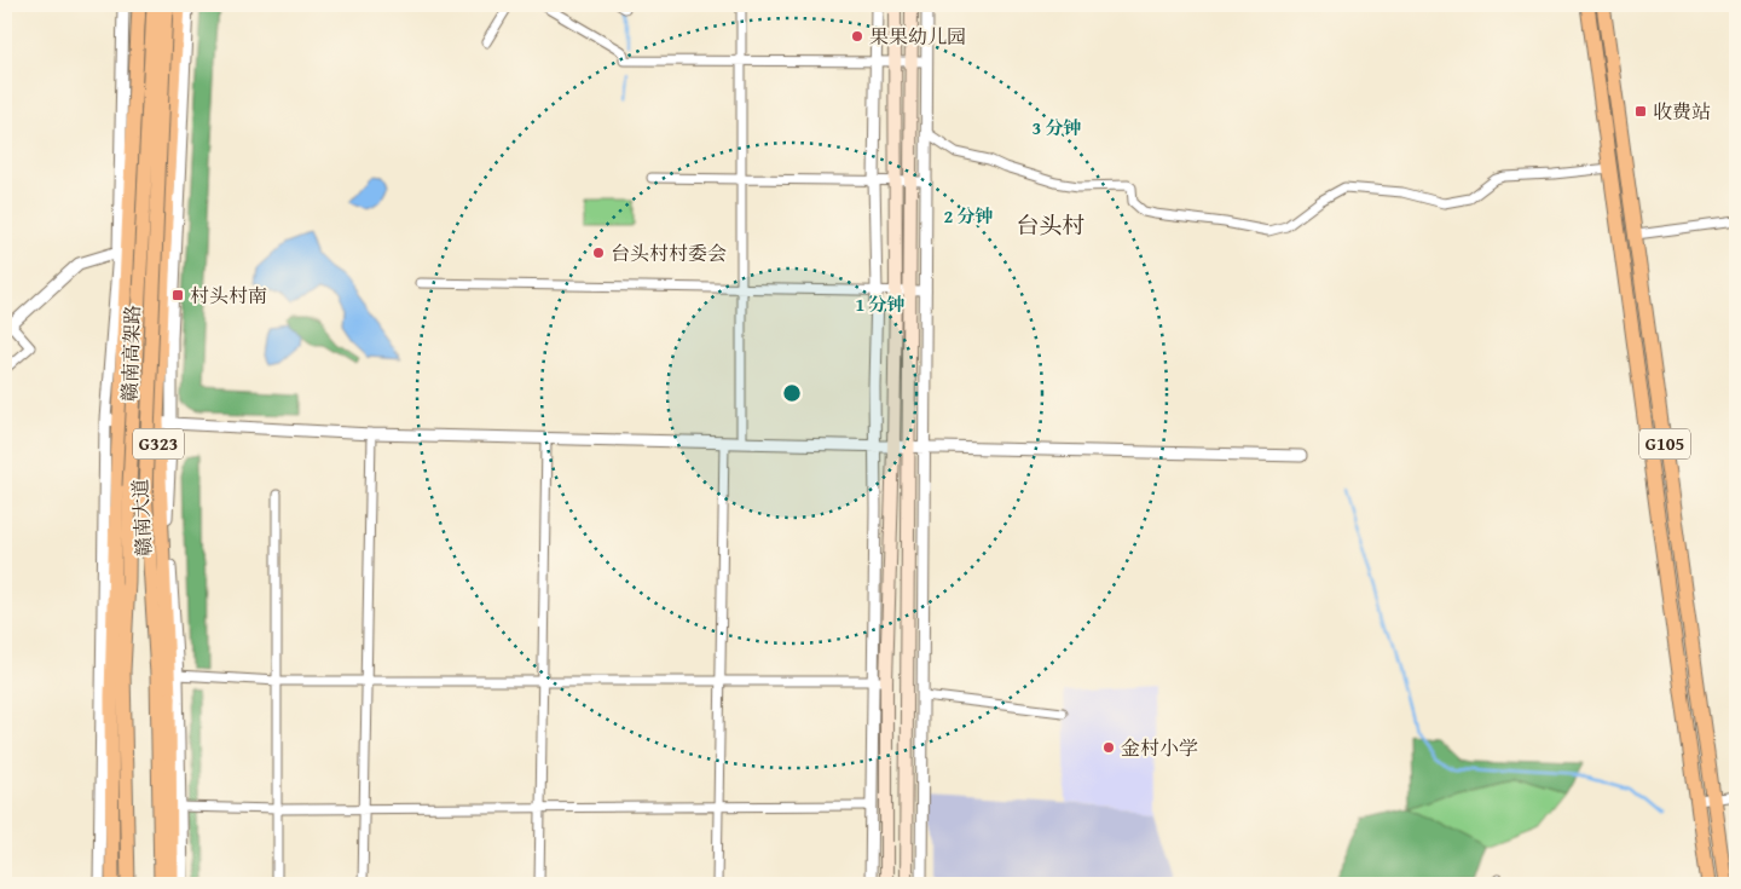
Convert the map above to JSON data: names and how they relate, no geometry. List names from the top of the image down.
{
  "streets": {
    "main road": [
      "赣南高架路",
      "G323",
      "G105",
      "赣南大道"
    ]
  },
  "districts": ["台头村"],
  "places": {
    "other": ["果果幼儿园", "台头村村委会", "金村小学"],
    "transit": ["收费站", "村头村南"]
  },
  "rings": ["3 分钟", "2 分钟", "1 分钟"]
}
